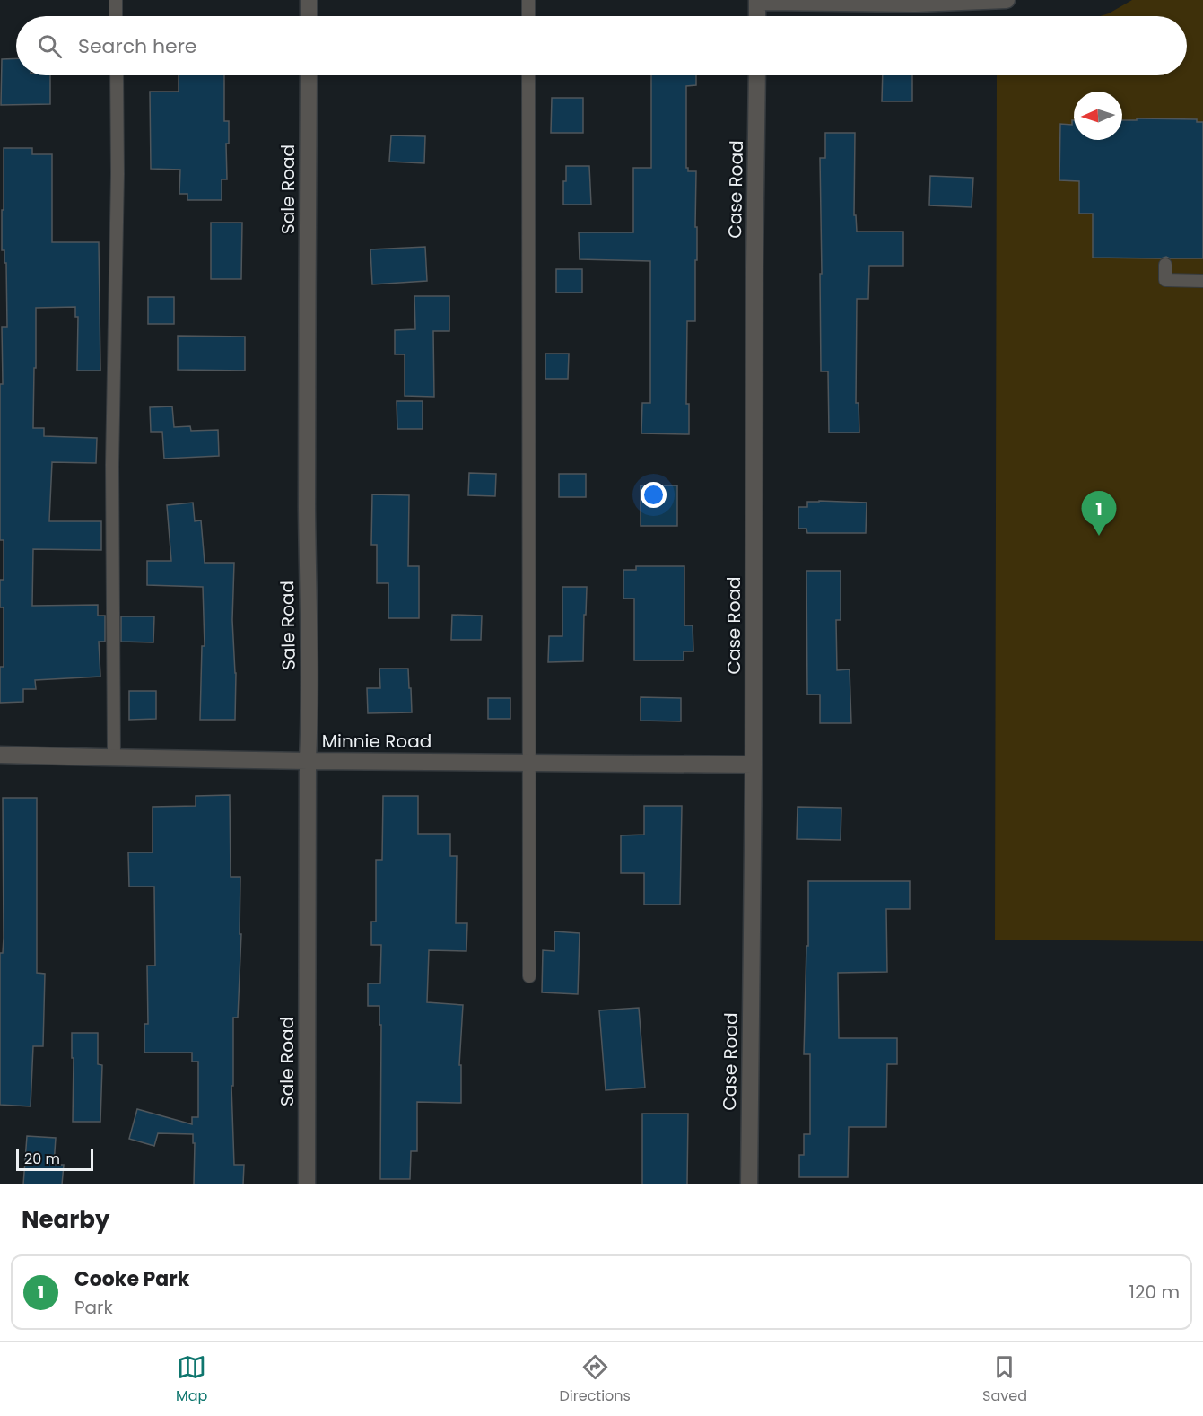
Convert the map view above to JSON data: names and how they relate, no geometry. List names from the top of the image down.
{
  "streets": {
    "street": ["Sale Road", "Case Road", "Minnie Road"]
  },
  "crossings": [
    ["Sale Road", "Minnie Road"],
    ["Case Road", "Minnie Road"]
  ],
  "scale_bar": "20 m",
  "north": "left",
  "page": {
    "search": "Search here",
    "pins": "1",
    "scale": "20 m",
    "heading": "Nearby",
    "list": [
      {
        "mark": "1",
        "name": "Cooke Park",
        "note": "Park",
        "value": "120 m"
      }
    ],
    "nav": ["Map", "Directions", "Saved"]
  }
}
